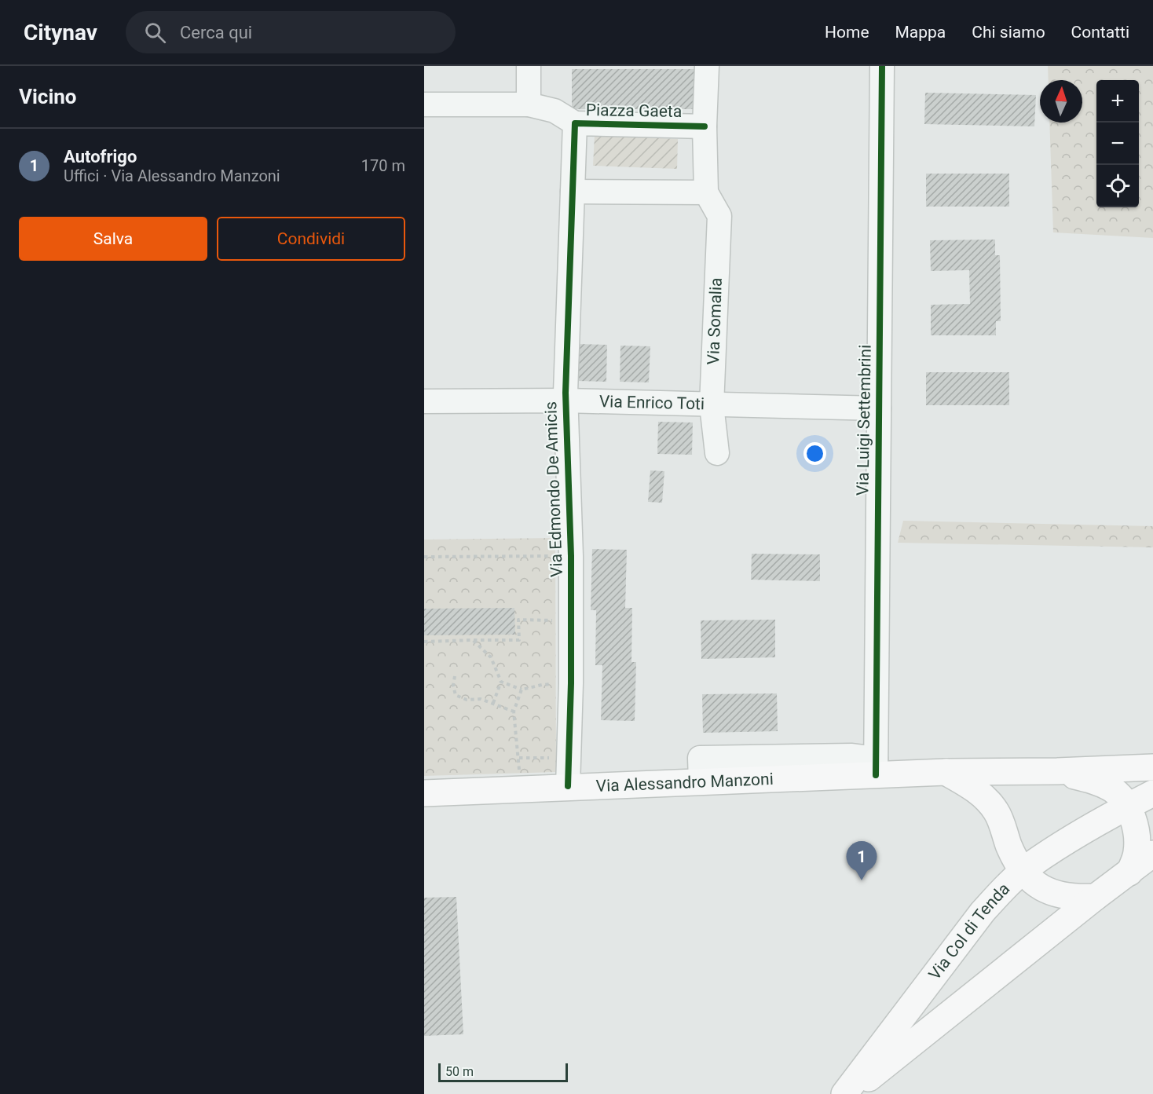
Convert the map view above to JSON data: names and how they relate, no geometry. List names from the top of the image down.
{
  "streets": {
    "main road": ["Via Alessandro Manzoni", "Via Col di Tenda"],
    "street": [
      "Piazza Gaeta",
      "Via Somalia",
      "Via Enrico Toti",
      "Via Luigi Settembrini",
      "Via Edmondo De Amicis"
    ]
  },
  "crossings": [
    ["Piazza Gaeta", "Via Edmondo De Amicis"],
    ["Via Somalia", "Via Enrico Toti"],
    ["Via Enrico Toti", "Via Luigi Settembrini"],
    ["Via Enrico Toti", "Via Edmondo De Amicis"],
    ["Via Luigi Settembrini", "Via Alessandro Manzoni"],
    ["Via Edmondo De Amicis", "Via Alessandro Manzoni"]
  ],
  "scale_bar": "50 m",
  "north": "top",
  "page": {
    "header": "Citynav",
    "search": "Cerca qui",
    "nav": [
      "Home",
      "Mappa",
      "Chi siamo",
      "Contatti"
    ],
    "heading": "Vicino",
    "map_buttons": ["+", "−"],
    "list": [
      {
        "mark": "1",
        "name": "Autofrigo",
        "note": "Uffici · Via Alessandro Manzoni",
        "value": "170 m"
      }
    ],
    "buttons": ["Salva", "Condividi"],
    "pins": "1",
    "scale": "50 m"
  }
}
